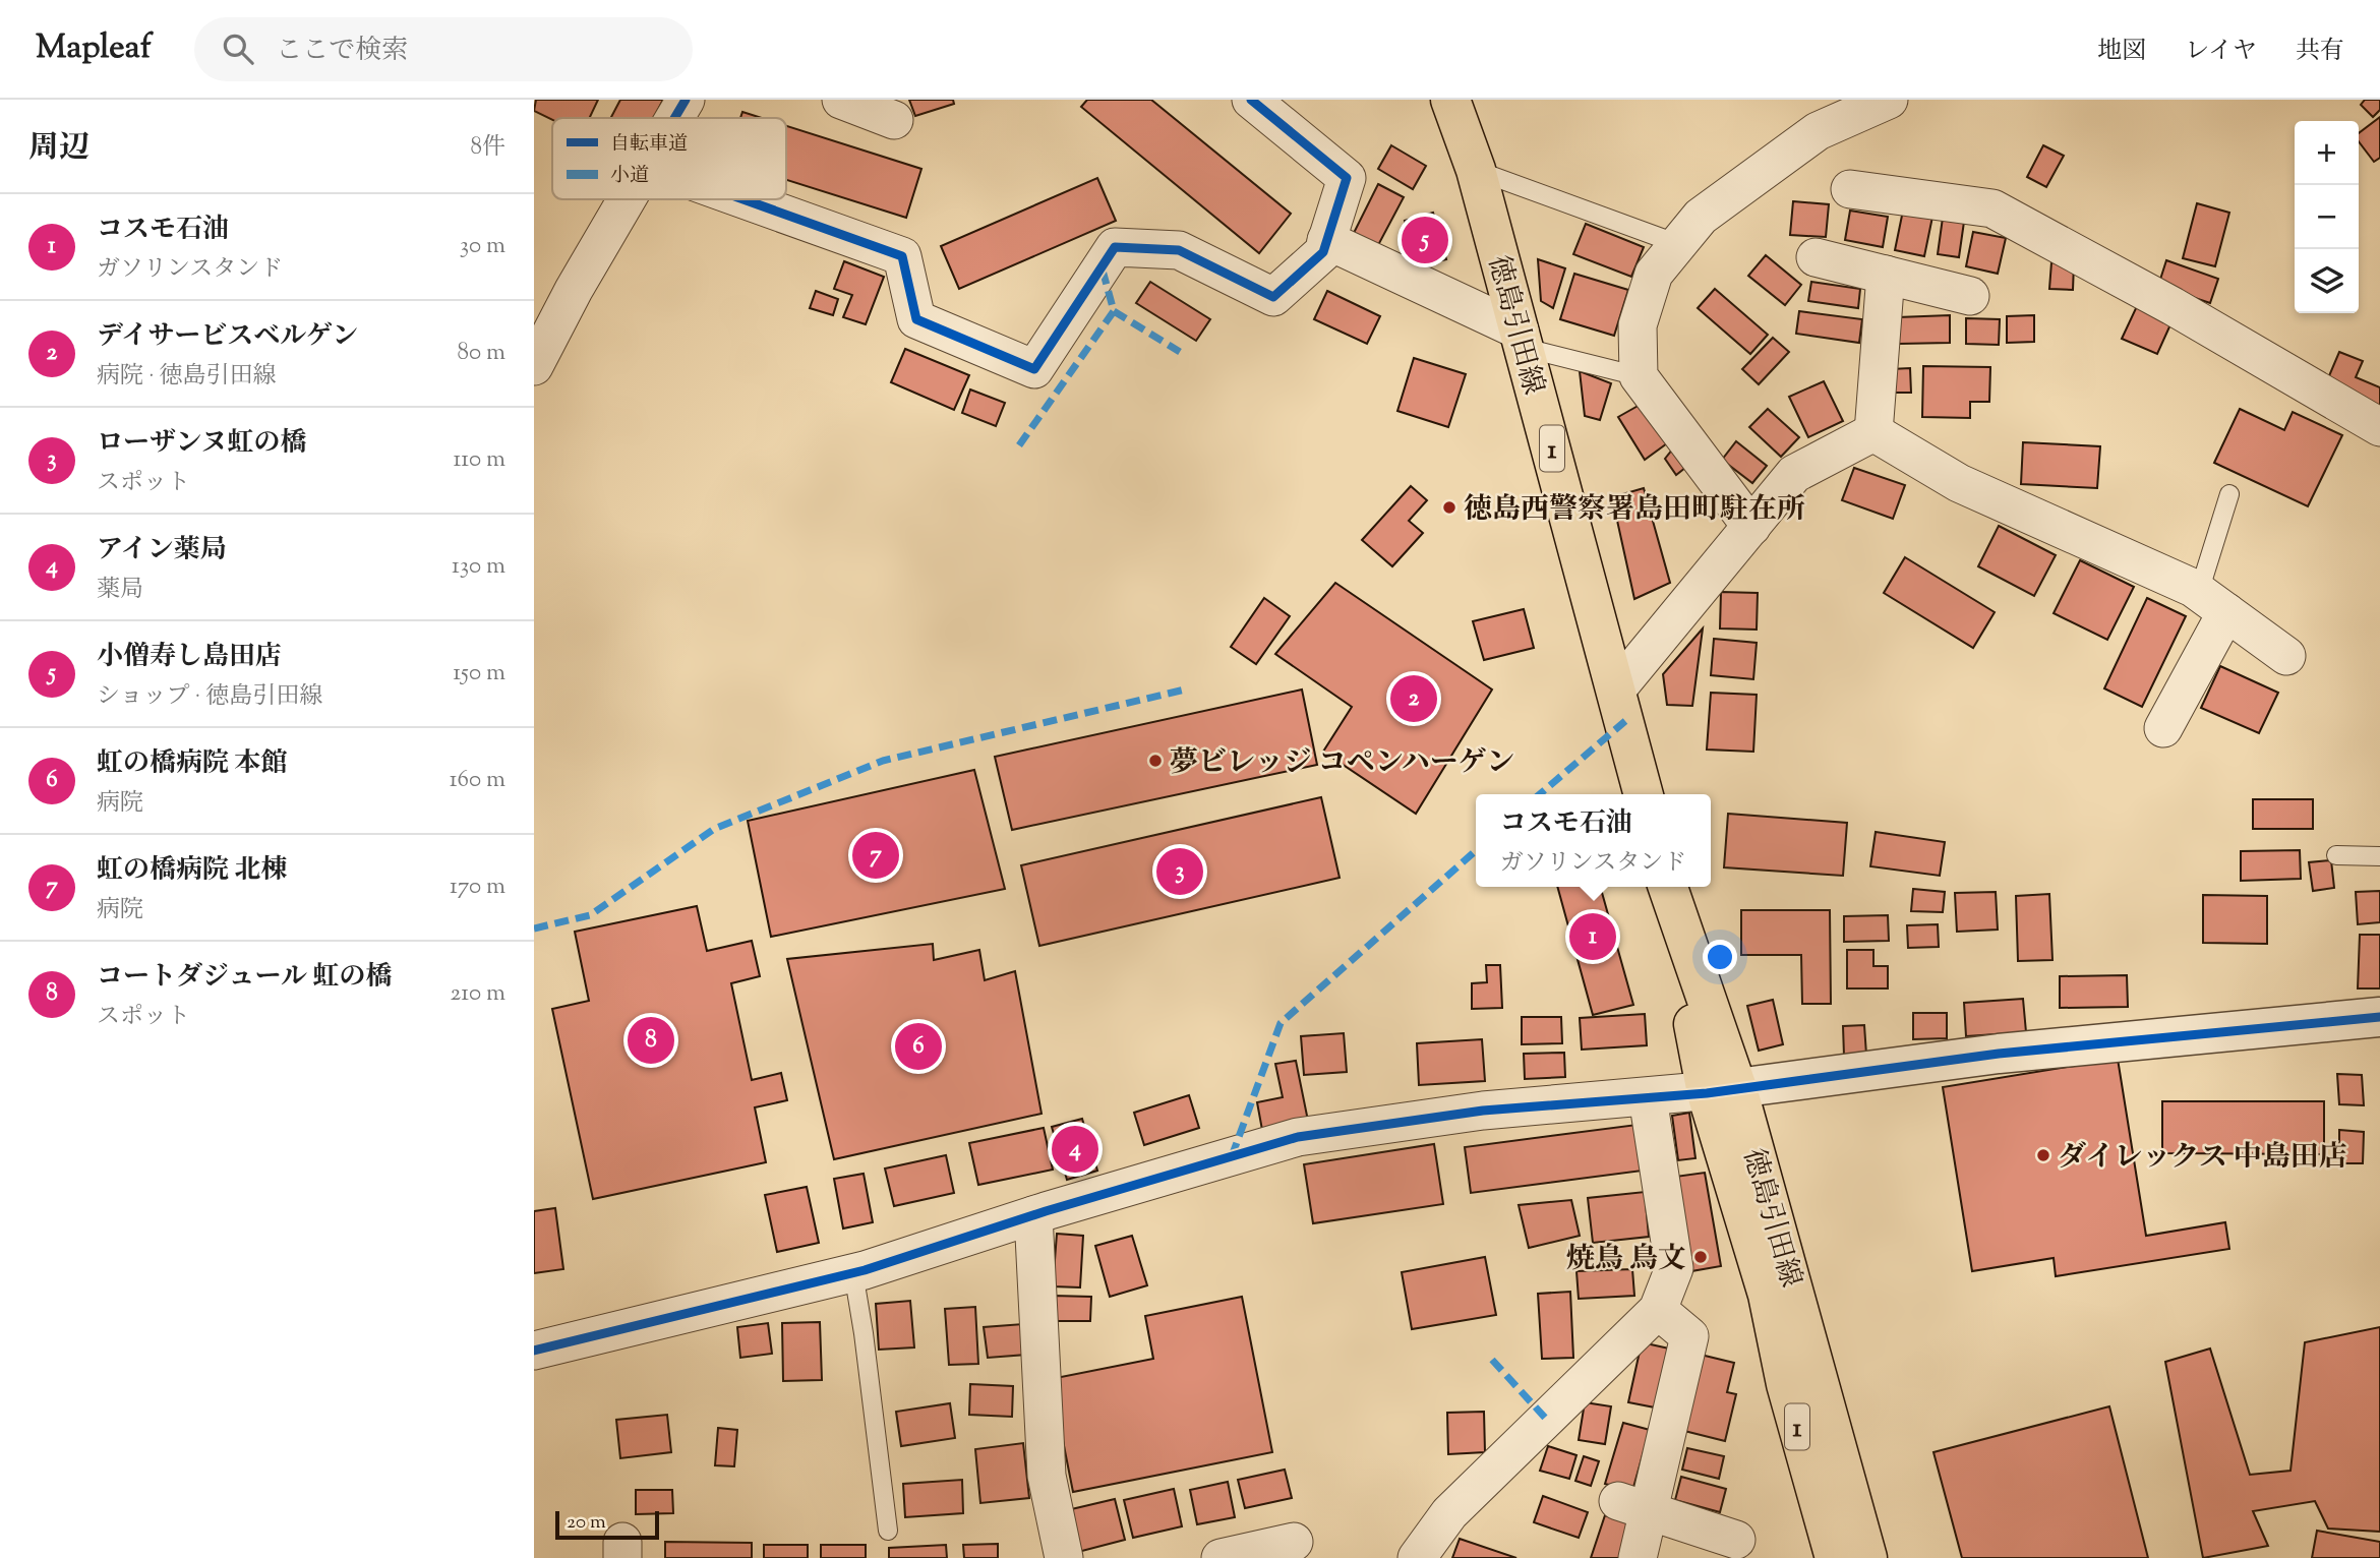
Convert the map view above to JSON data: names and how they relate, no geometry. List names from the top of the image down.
{
  "streets": {
    "main road": ["徳島引田線", "1"]
  },
  "places": [
    "徳島西警察署島田町駐在所",
    "夢ビレッジ コペンハーゲン",
    "ダイレックス 中島田店",
    "焼鳥 鳥文"
  ],
  "legend": ["自転車道", "小道"],
  "scale_bar": "20 m",
  "page": {
    "header": "Mapleaf",
    "search": "ここで検索",
    "nav": ["地図", "レイヤ", "共有"],
    "heading": ["周辺", "8件"],
    "map_buttons": ["+", "−"],
    "list": [
      {
        "mark": "1",
        "name": "コスモ石油",
        "note": "ガソリンスタンド",
        "value": "30 m"
      },
      {
        "mark": "2",
        "name": "デイサービスベルゲン",
        "note": "病院 · 徳島引田線",
        "value": "80 m"
      },
      {
        "mark": "3",
        "name": "ローザンヌ虹の橋",
        "note": "スポット",
        "value": "110 m"
      },
      {
        "mark": "4",
        "name": "アイン薬局",
        "note": "薬局",
        "value": "130 m"
      },
      {
        "mark": "5",
        "name": "小僧寿し島田店",
        "note": "ショップ · 徳島引田線",
        "value": "150 m"
      },
      {
        "mark": "6",
        "name": "虹の橋病院 本館",
        "note": "病院",
        "value": "160 m"
      },
      {
        "mark": "7",
        "name": "虹の橋病院 北棟",
        "note": "病院",
        "value": "170 m"
      },
      {
        "mark": "8",
        "name": "コートダジュール 虹の橋",
        "note": "スポット",
        "value": "210 m"
      }
    ],
    "pins": [
      "5",
      "2",
      "7",
      "3",
      "1",
      "8",
      "6",
      "4"
    ],
    "popup": ["コスモ石油", "ガソリンスタンド"],
    "scale": "20 m"
  }
}
